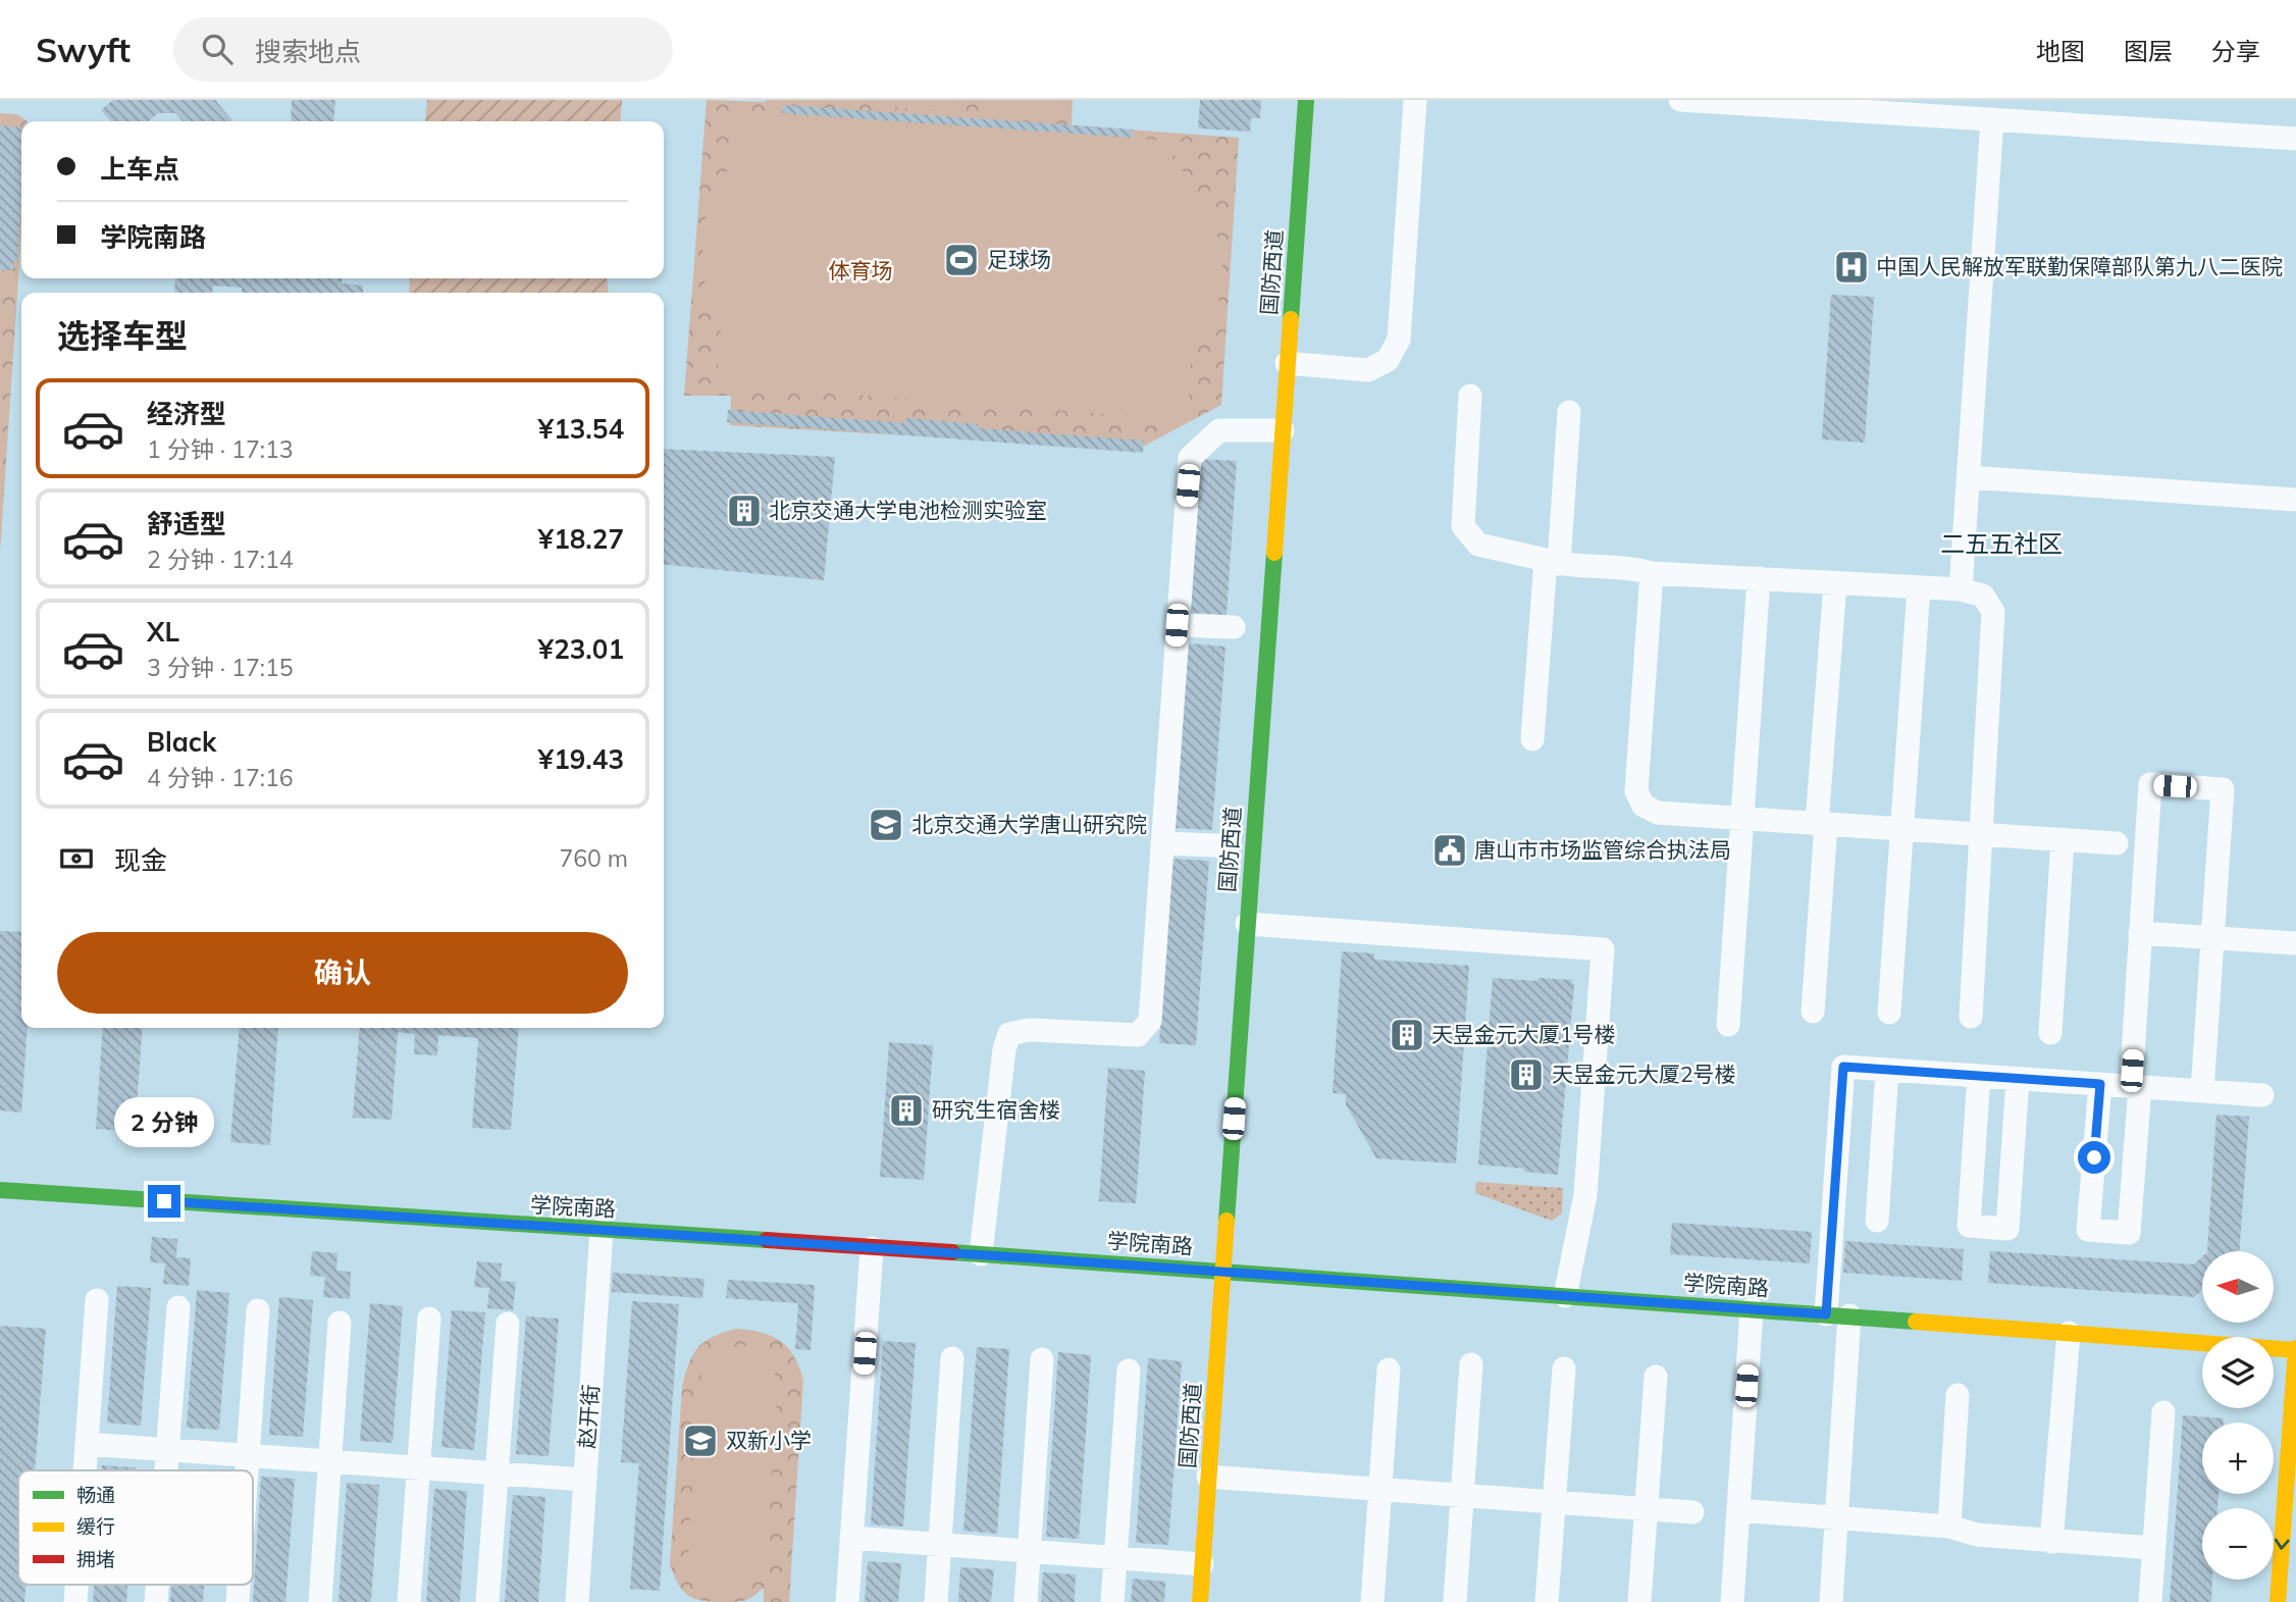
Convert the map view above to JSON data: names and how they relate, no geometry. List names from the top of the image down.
{
  "streets": {
    "main road": ["国防西道", "学院南路"],
    "street": ["赵开街"]
  },
  "crossings": [
    ["国防西道", "学院南路"],
    ["学院南路", "赵开街"]
  ],
  "districts": ["二五五社区"],
  "parks": ["体育场"],
  "places": {
    "sports": ["足球场"],
    "hospital": ["中国人民解放军联勤保障部队第九八二医院"],
    "building": [
      "北京交通大学电池检测实验室",
      "天昱金元大厦1号楼",
      "天昱金元大厦2号楼",
      "研究生宿舍楼"
    ],
    "school or university": ["北京交通大学唐山研究院", "双新小学"],
    "public building": ["唐山市市场监管综合执法局"]
  },
  "legend": ["畅通", "缓行", "拥堵"],
  "north": "left",
  "page": {
    "header": "Swyft",
    "search": "搜索地点",
    "nav": ["地图", "图层", "分享"],
    "banner": ["上车点", "学院南路"],
    "heading": "选择车型",
    "list": [
      {
        "name": "经济型",
        "note": "1 分钟 · 17:13",
        "value": "¥13.54"
      },
      {
        "name": "舒适型",
        "note": "2 分钟 · 17:14",
        "value": "¥18.27"
      },
      {
        "name": "XL",
        "note": "3 分钟 · 17:15",
        "value": "¥23.01"
      },
      {
        "name": "Black",
        "note": "4 分钟 · 17:16",
        "value": "¥19.43"
      }
    ],
    "pay": ["现金", "760 m"],
    "buttons": "确认",
    "bubble": "2 分钟",
    "map_buttons": ["+", "−"]
  }
}
